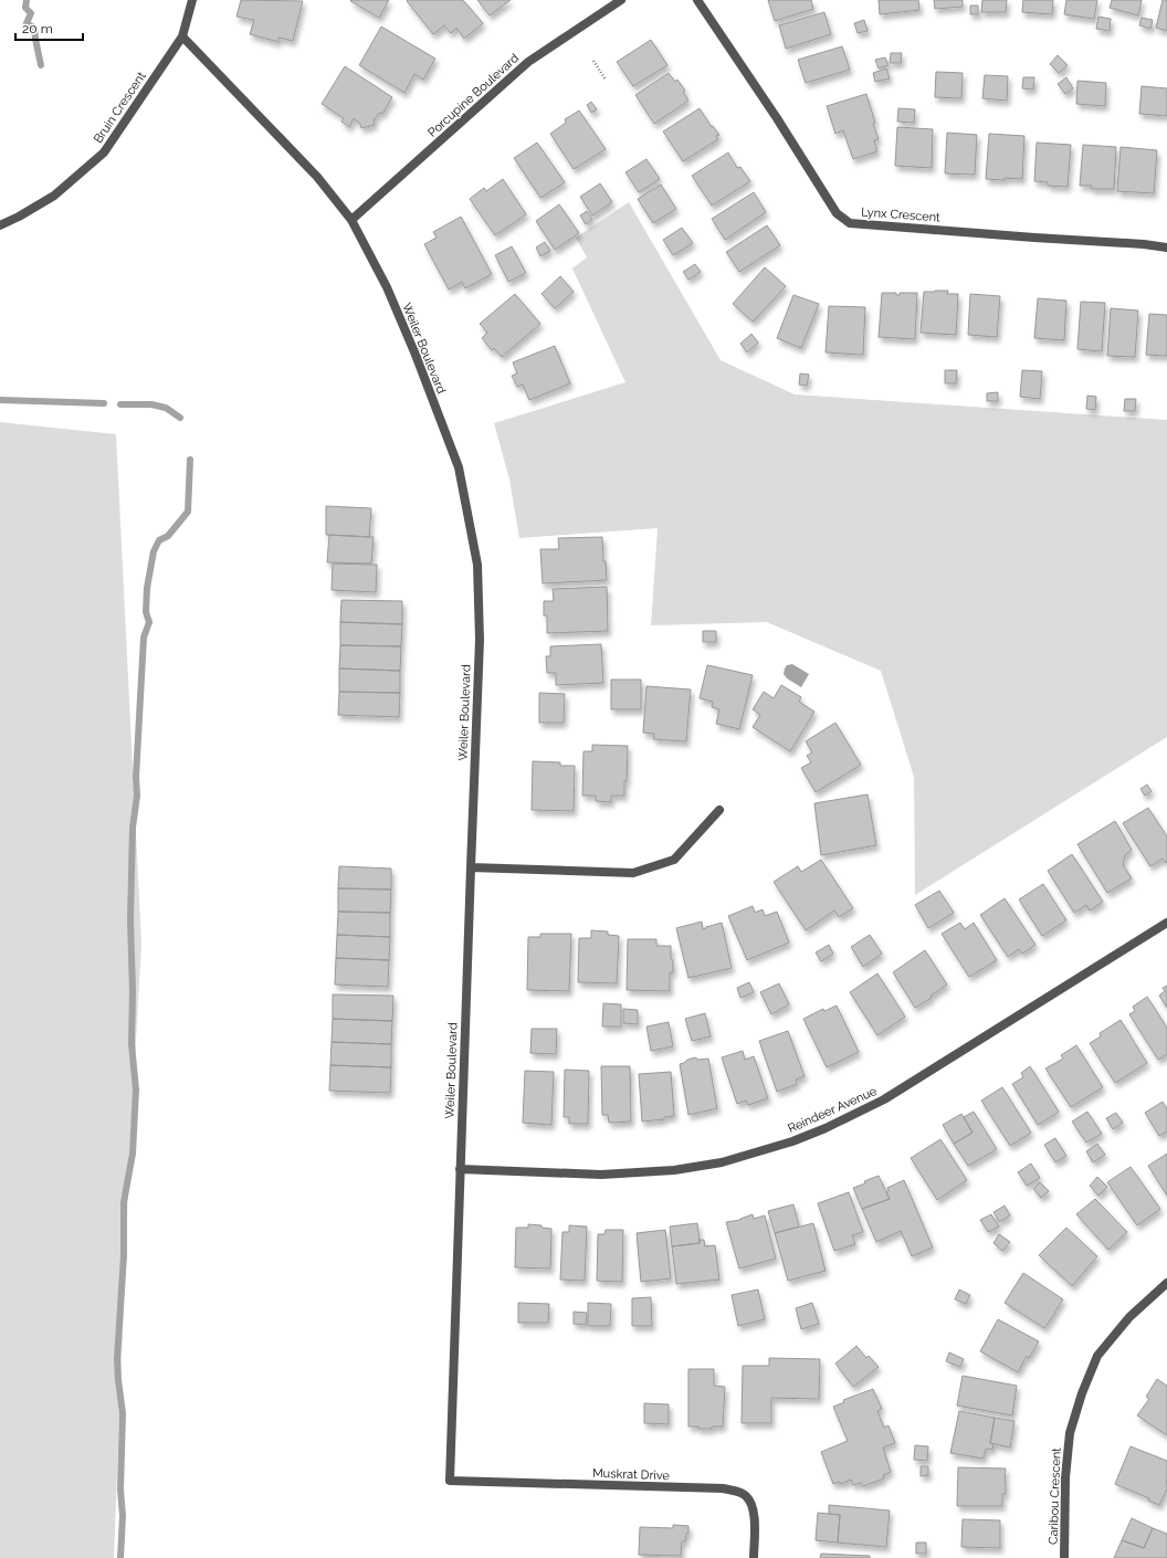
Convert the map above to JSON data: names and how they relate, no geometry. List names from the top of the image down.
{
  "streets": {
    "street": [
      "Porcupine Boulevard",
      "Bruin Crescent",
      "Lynx Crescent",
      "Weiler Boulevard",
      "Reindeer Avenue",
      "Muskrat Drive",
      "Caribou Crescent"
    ]
  },
  "crossings": [
    ["Porcupine Boulevard", "Weiler Boulevard"],
    ["Bruin Crescent", "Weiler Boulevard"],
    ["Weiler Boulevard", "Reindeer Avenue"],
    ["Weiler Boulevard", "Muskrat Drive"]
  ],
  "scale_bar": "20 m"
}
